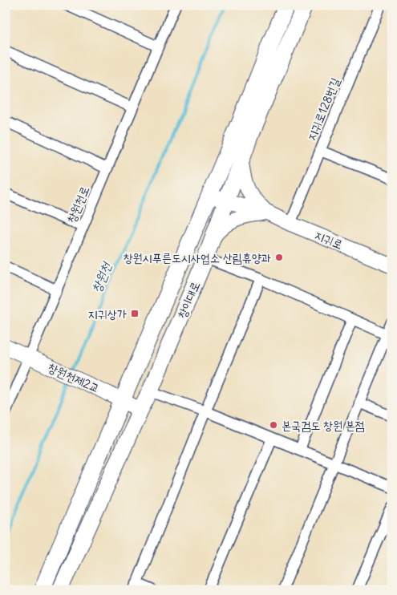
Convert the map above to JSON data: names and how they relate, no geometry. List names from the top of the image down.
{
  "streets": {
    "main road": ["창이대로"],
    "street": [
      "지귀로128번길",
      "창원천로",
      "지귀로",
      "창원천제2교"
    ]
  },
  "crossings": [
    ["지귀로128번길", "지귀로"],
    ["창원천로", "창원천제2교"],
    ["지귀로", "창이대로"],
    ["창이대로", "창원천제2교"]
  ],
  "water": ["창원천"],
  "places": {
    "other": ["창원시푸른도시사업소 산림휴양과", "본국검도 창원 본점"],
    "transit": ["지귀상가"]
  }
}
